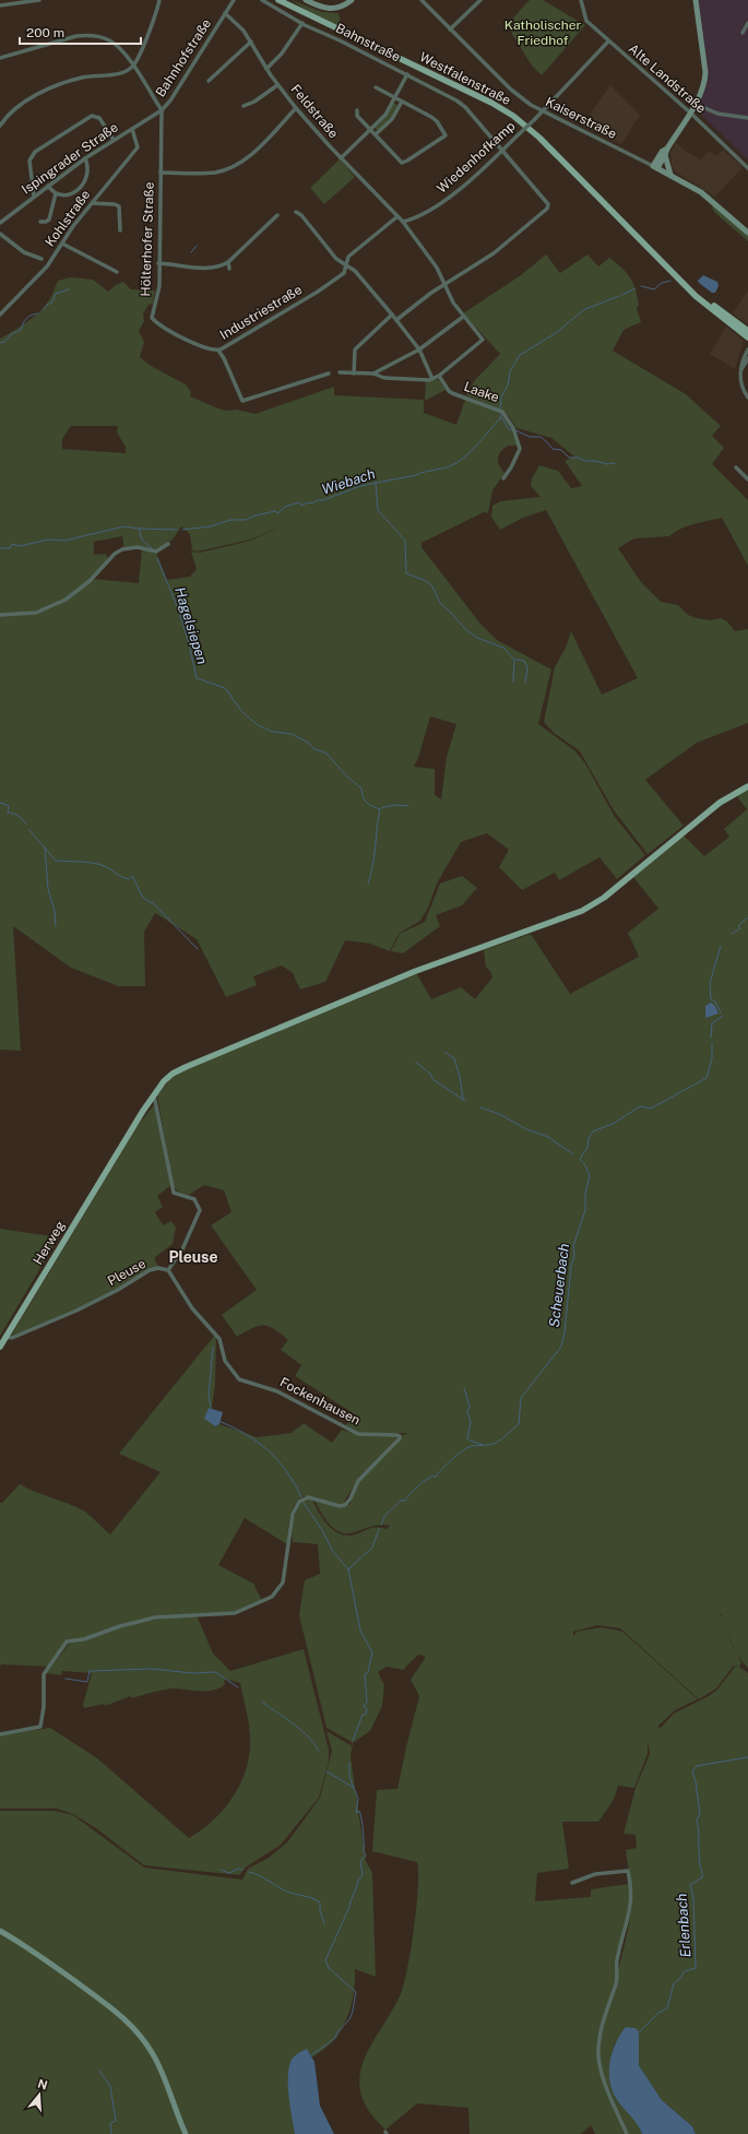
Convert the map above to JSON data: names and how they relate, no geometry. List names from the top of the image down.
{
  "streets": {
    "main road": ["Westfalenstraße", "Kaiserstraße", "Herweg"],
    "street": [
      "Bahnstraße",
      "Bahnhofstraße",
      "Alte Landstraße",
      "Feldstraße",
      "Wiedenhofkamp",
      "Ispingrader Straße",
      "Kohlstraße",
      "Hölterhofer Straße",
      "Industriestraße",
      "Laake",
      "Pleuse",
      "Fockenhausen"
    ]
  },
  "crossings": [
    ["Bahnstraße", "Wiedenhofkamp"],
    ["Bahnhofstraße", "Feldstraße"],
    ["Bahnhofstraße", "Ispingrader Straße"],
    ["Bahnhofstraße", "Kohlstraße"],
    ["Bahnhofstraße", "Hölterhofer Straße"],
    ["Alte Landstraße", "Wiedenhofkamp"],
    ["Feldstraße", "Industriestraße"],
    ["Kaiserstraße", "Wiedenhofkamp"],
    ["Ispingrader Straße", "Kohlstraße"],
    ["Hölterhofer Straße", "Industriestraße"],
    ["Herweg", "Pleuse"],
    ["Pleuse", "Fockenhausen"]
  ],
  "districts": ["Pleuse"],
  "water": [
    "Wiebach",
    "Hagelsiepen",
    "Scheuerbach",
    "Erlenbach"
  ],
  "parks": ["Katholischer Friedhof"],
  "scale_bar": "200 m",
  "north": "top"
}
